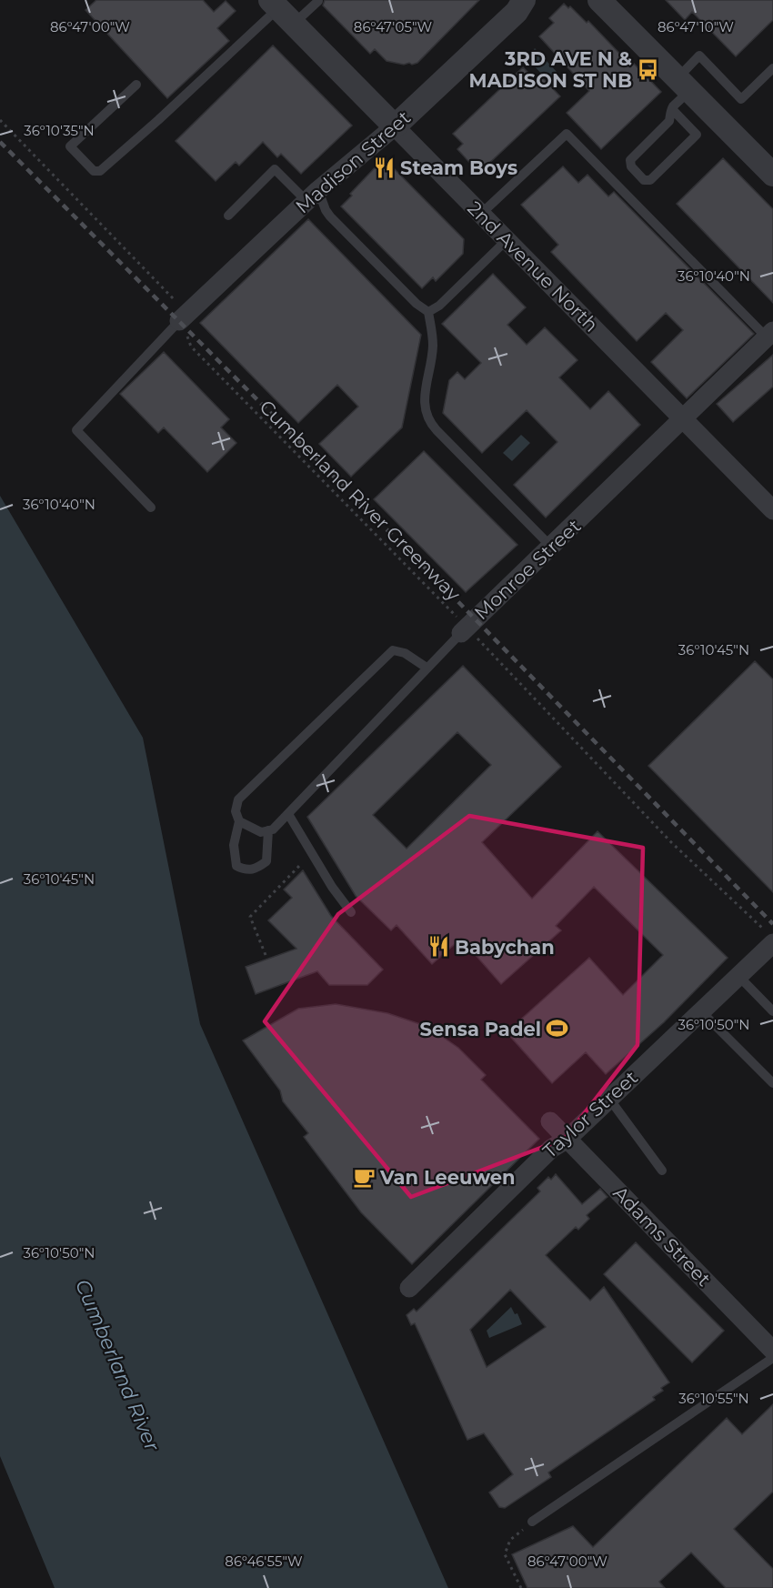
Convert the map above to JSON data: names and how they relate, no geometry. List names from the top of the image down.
{
  "streets": {
    "street": [
      "Madison Street",
      "2nd Avenue North",
      "Monroe Street",
      "Taylor Street",
      "Adams Street"
    ],
    "path": ["Cumberland River Greenway"]
  },
  "crossings": [
    ["Madison Street", "2nd Avenue North"],
    ["Madison Street", "Cumberland River Greenway"],
    ["2nd Avenue North", "Monroe Street"],
    ["Cumberland River Greenway", "Monroe Street"],
    ["Cumberland River Greenway", "Taylor Street"],
    ["Taylor Street", "Adams Street"]
  ],
  "water": ["Cumberland River"],
  "places": {
    "bus stop": ["3RD AVE N & MADISON ST NB"],
    "restaurant": ["Steam Boys", "Babychan"],
    "sports": ["Sensa Padel"],
    "cafe": ["Van Leeuwen"]
  },
  "coordinates": [
    "86°47'00\"W",
    "86°47'05\"W",
    "86°47'10\"W",
    "36°10'35\"N",
    "36°10'40\"N",
    "36°10'45\"N",
    "36°10'50\"N",
    "36°10'55\"N",
    "86°46'55\"W"
  ]
}
